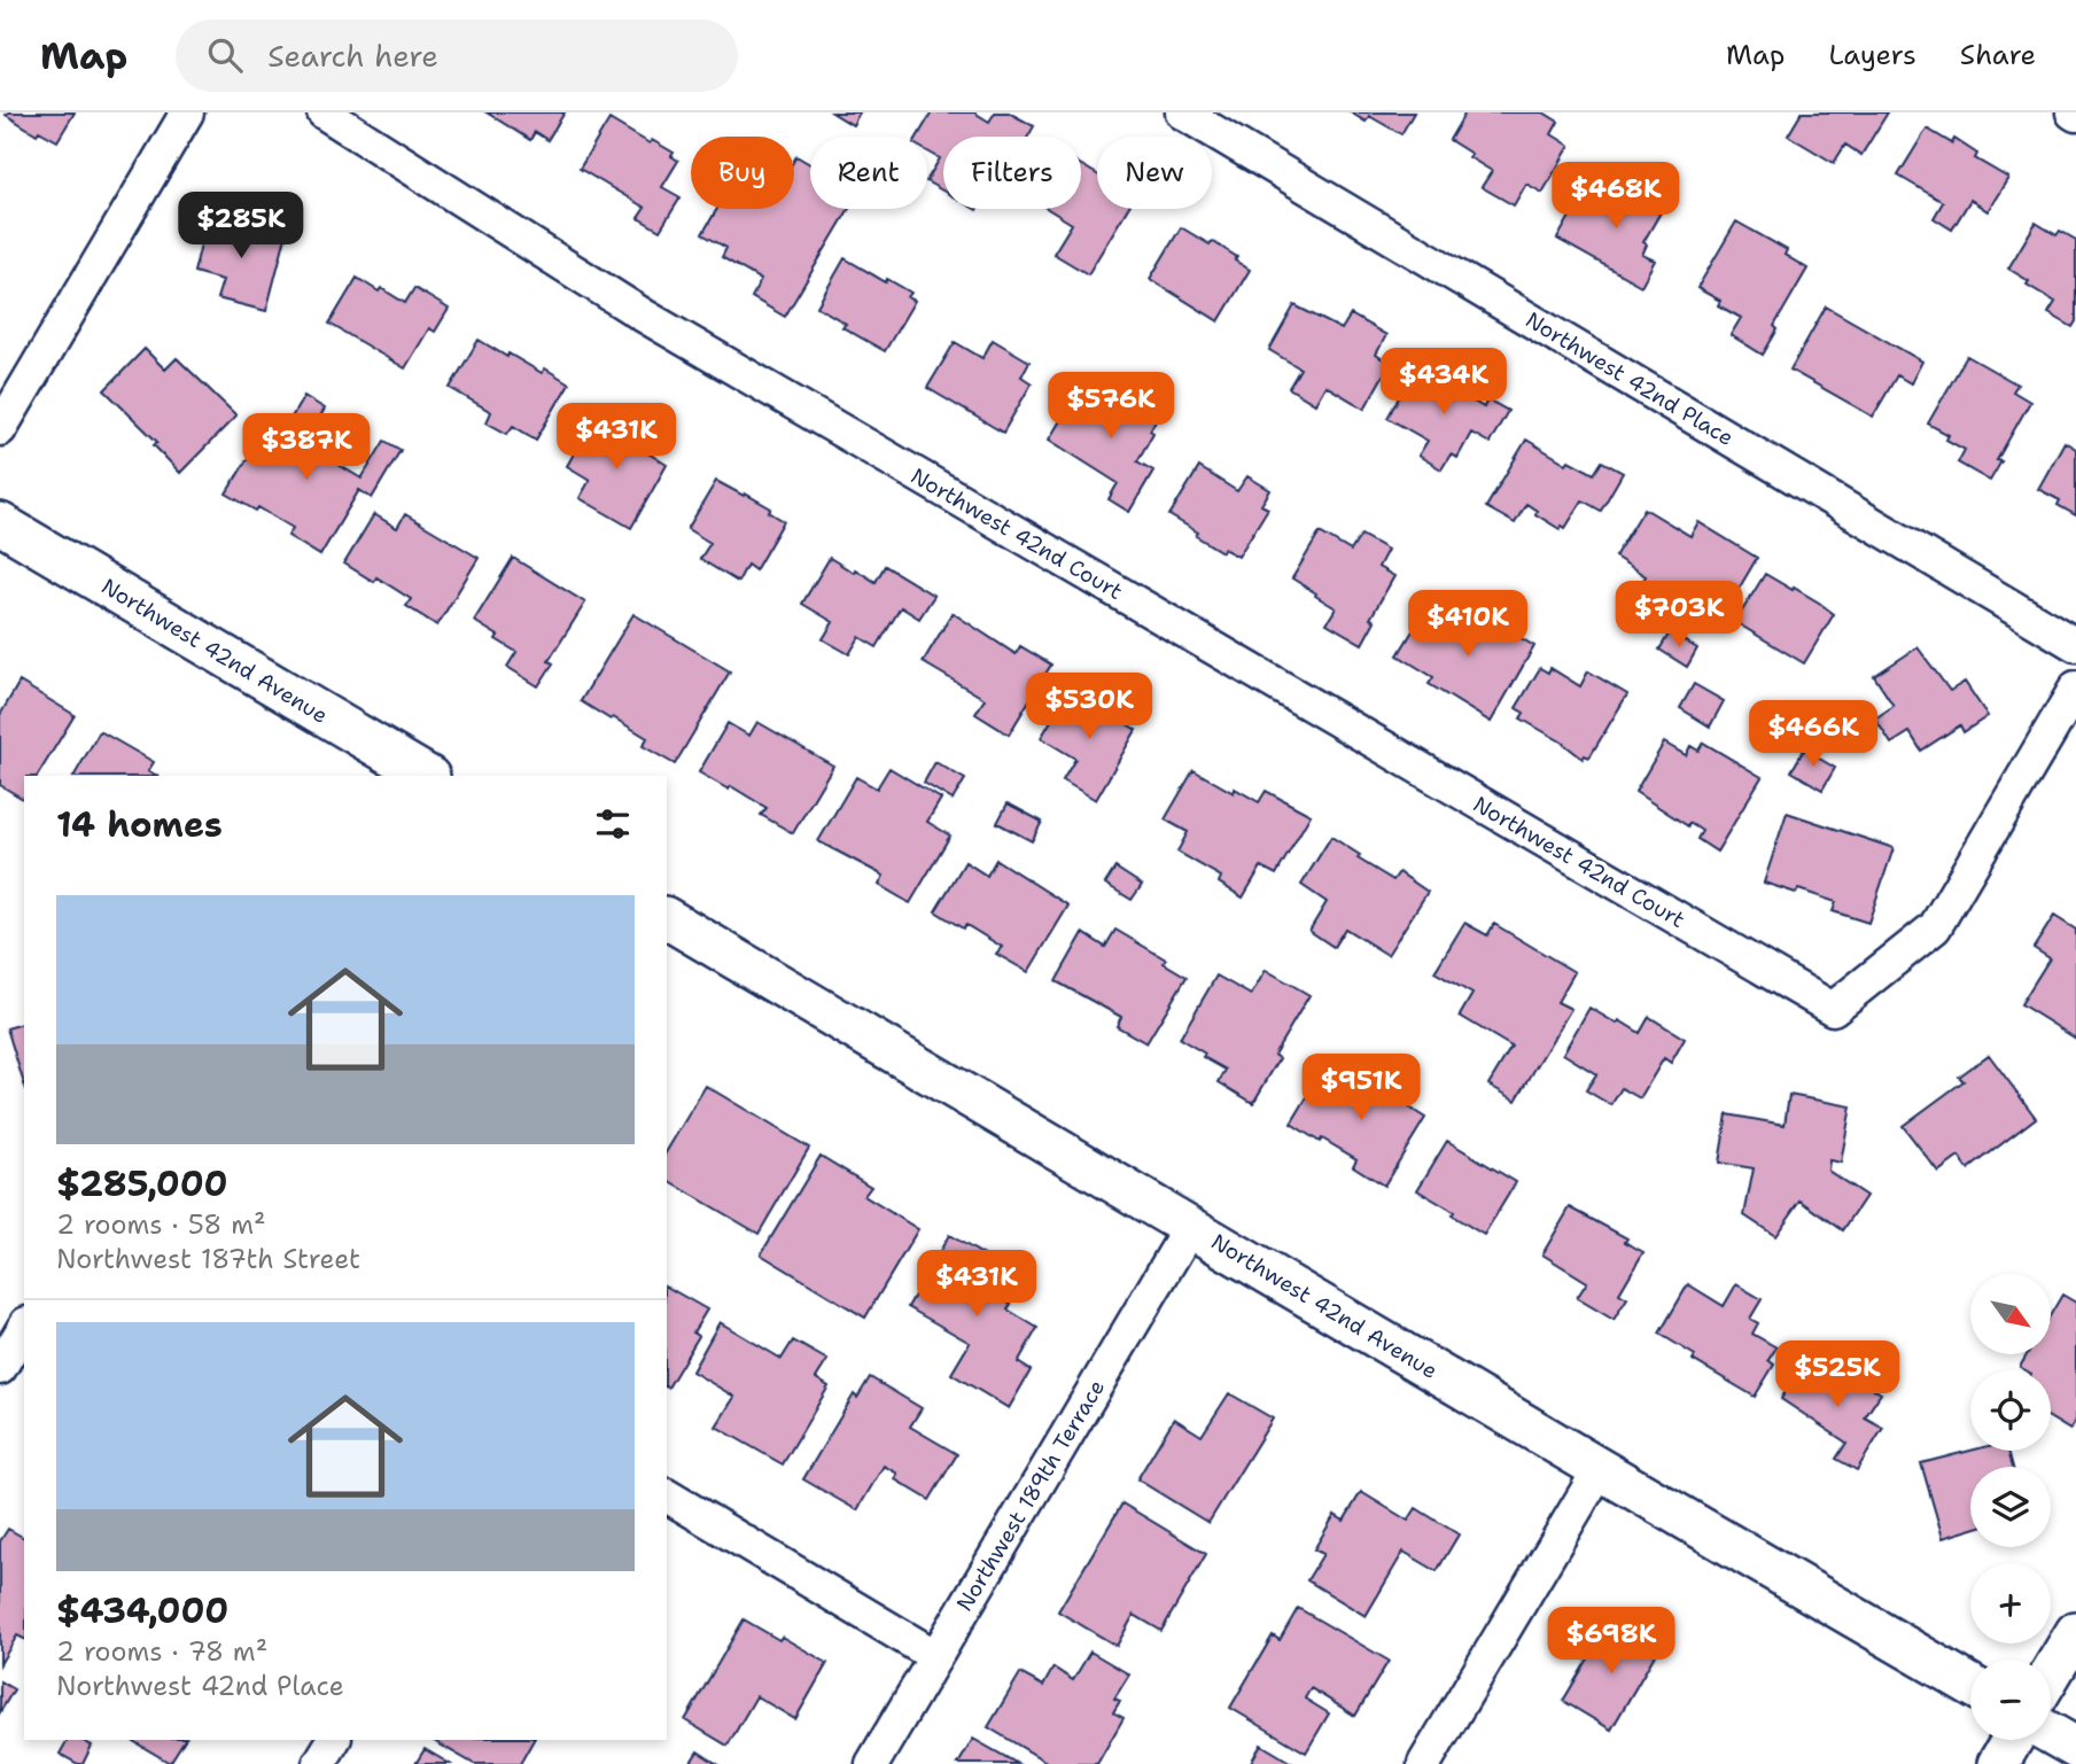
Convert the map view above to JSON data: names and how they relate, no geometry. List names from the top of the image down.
{
  "streets": {
    "street": [
      "Northwest 42nd Place",
      "Northwest 42nd Court",
      "Northwest 42nd Avenue",
      "Northwest 189th Terrace"
    ]
  },
  "crossings": [
    ["Northwest 42nd Avenue", "Northwest 189th Terrace"]
  ],
  "north": "bottom right",
  "page": {
    "header": "Map",
    "search": "Search here",
    "nav": ["Map", "Layers", "Share"],
    "chip": [
      "Buy",
      "Rent",
      "Filters",
      "New"
    ],
    "price": [
      "$468K",
      "$285K",
      "$434K",
      "$576K",
      "$431K",
      "$387K",
      "$703K",
      "$410K",
      "$530K",
      "$466K",
      "$951K",
      "$431K",
      "$525K",
      "$698K"
    ],
    "heading": "14 homes",
    "list": [
      {
        "name": "$285,000",
        "note": "2 rooms · 58 m² · Northwest 187th Street"
      },
      {
        "name": "$434,000",
        "note": "2 rooms · 78 m² · Northwest 42nd Place"
      }
    ],
    "map_buttons": ["+", "−"]
  }
}
